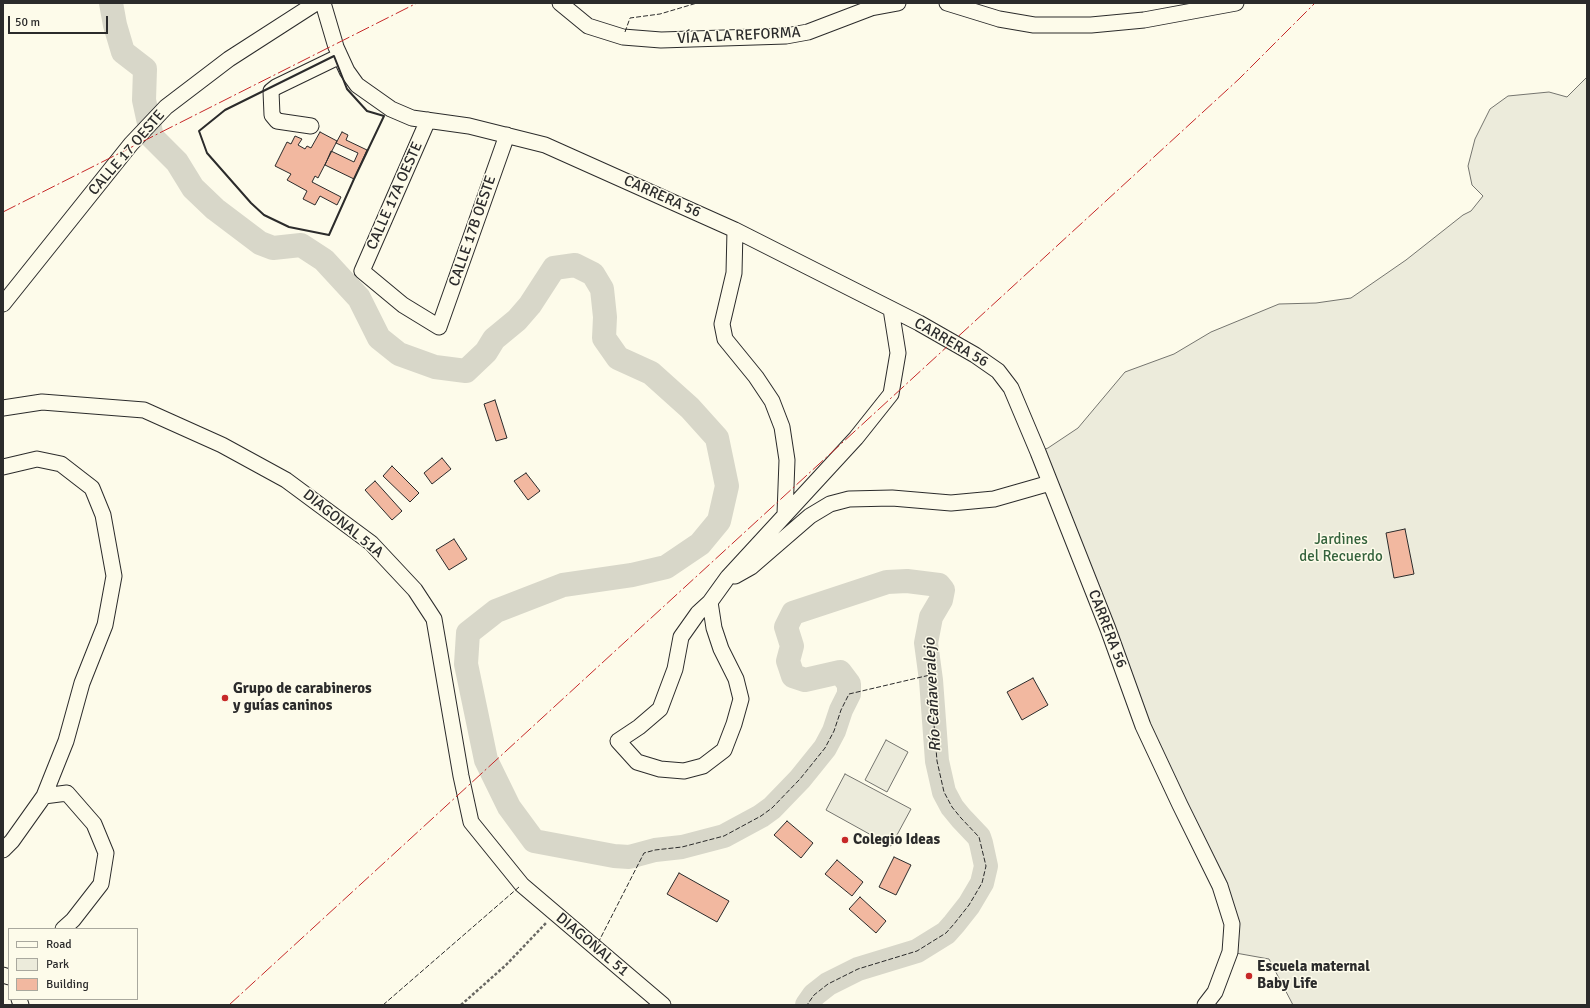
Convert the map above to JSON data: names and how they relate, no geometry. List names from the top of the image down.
{
  "streets": {
    "street": [
      "VÍA A LA REFORMA",
      "CALLE 17 OESTE",
      "CALLE 17A OESTE",
      "CARRERA 56",
      "CALLE 17B OESTE",
      "DIAGONAL 51A",
      "DIAGONAL 51"
    ]
  },
  "crossings": [
    ["CALLE 17A OESTE", "CARRERA 56"],
    ["CALLE 17A OESTE", "CALLE 17B OESTE"],
    ["CARRERA 56", "CALLE 17B OESTE"],
    ["DIAGONAL 51A", "DIAGONAL 51"]
  ],
  "water": ["Río Cañaveralejo"],
  "parks": ["Jardines del Recuerdo"],
  "places": ["Grupo de carabineros y guías caninos", "Colegio Ideas", "Escuela maternal Baby Life"],
  "legend": ["Road", "Park", "Building"],
  "scale_bar": "50 m"
}
